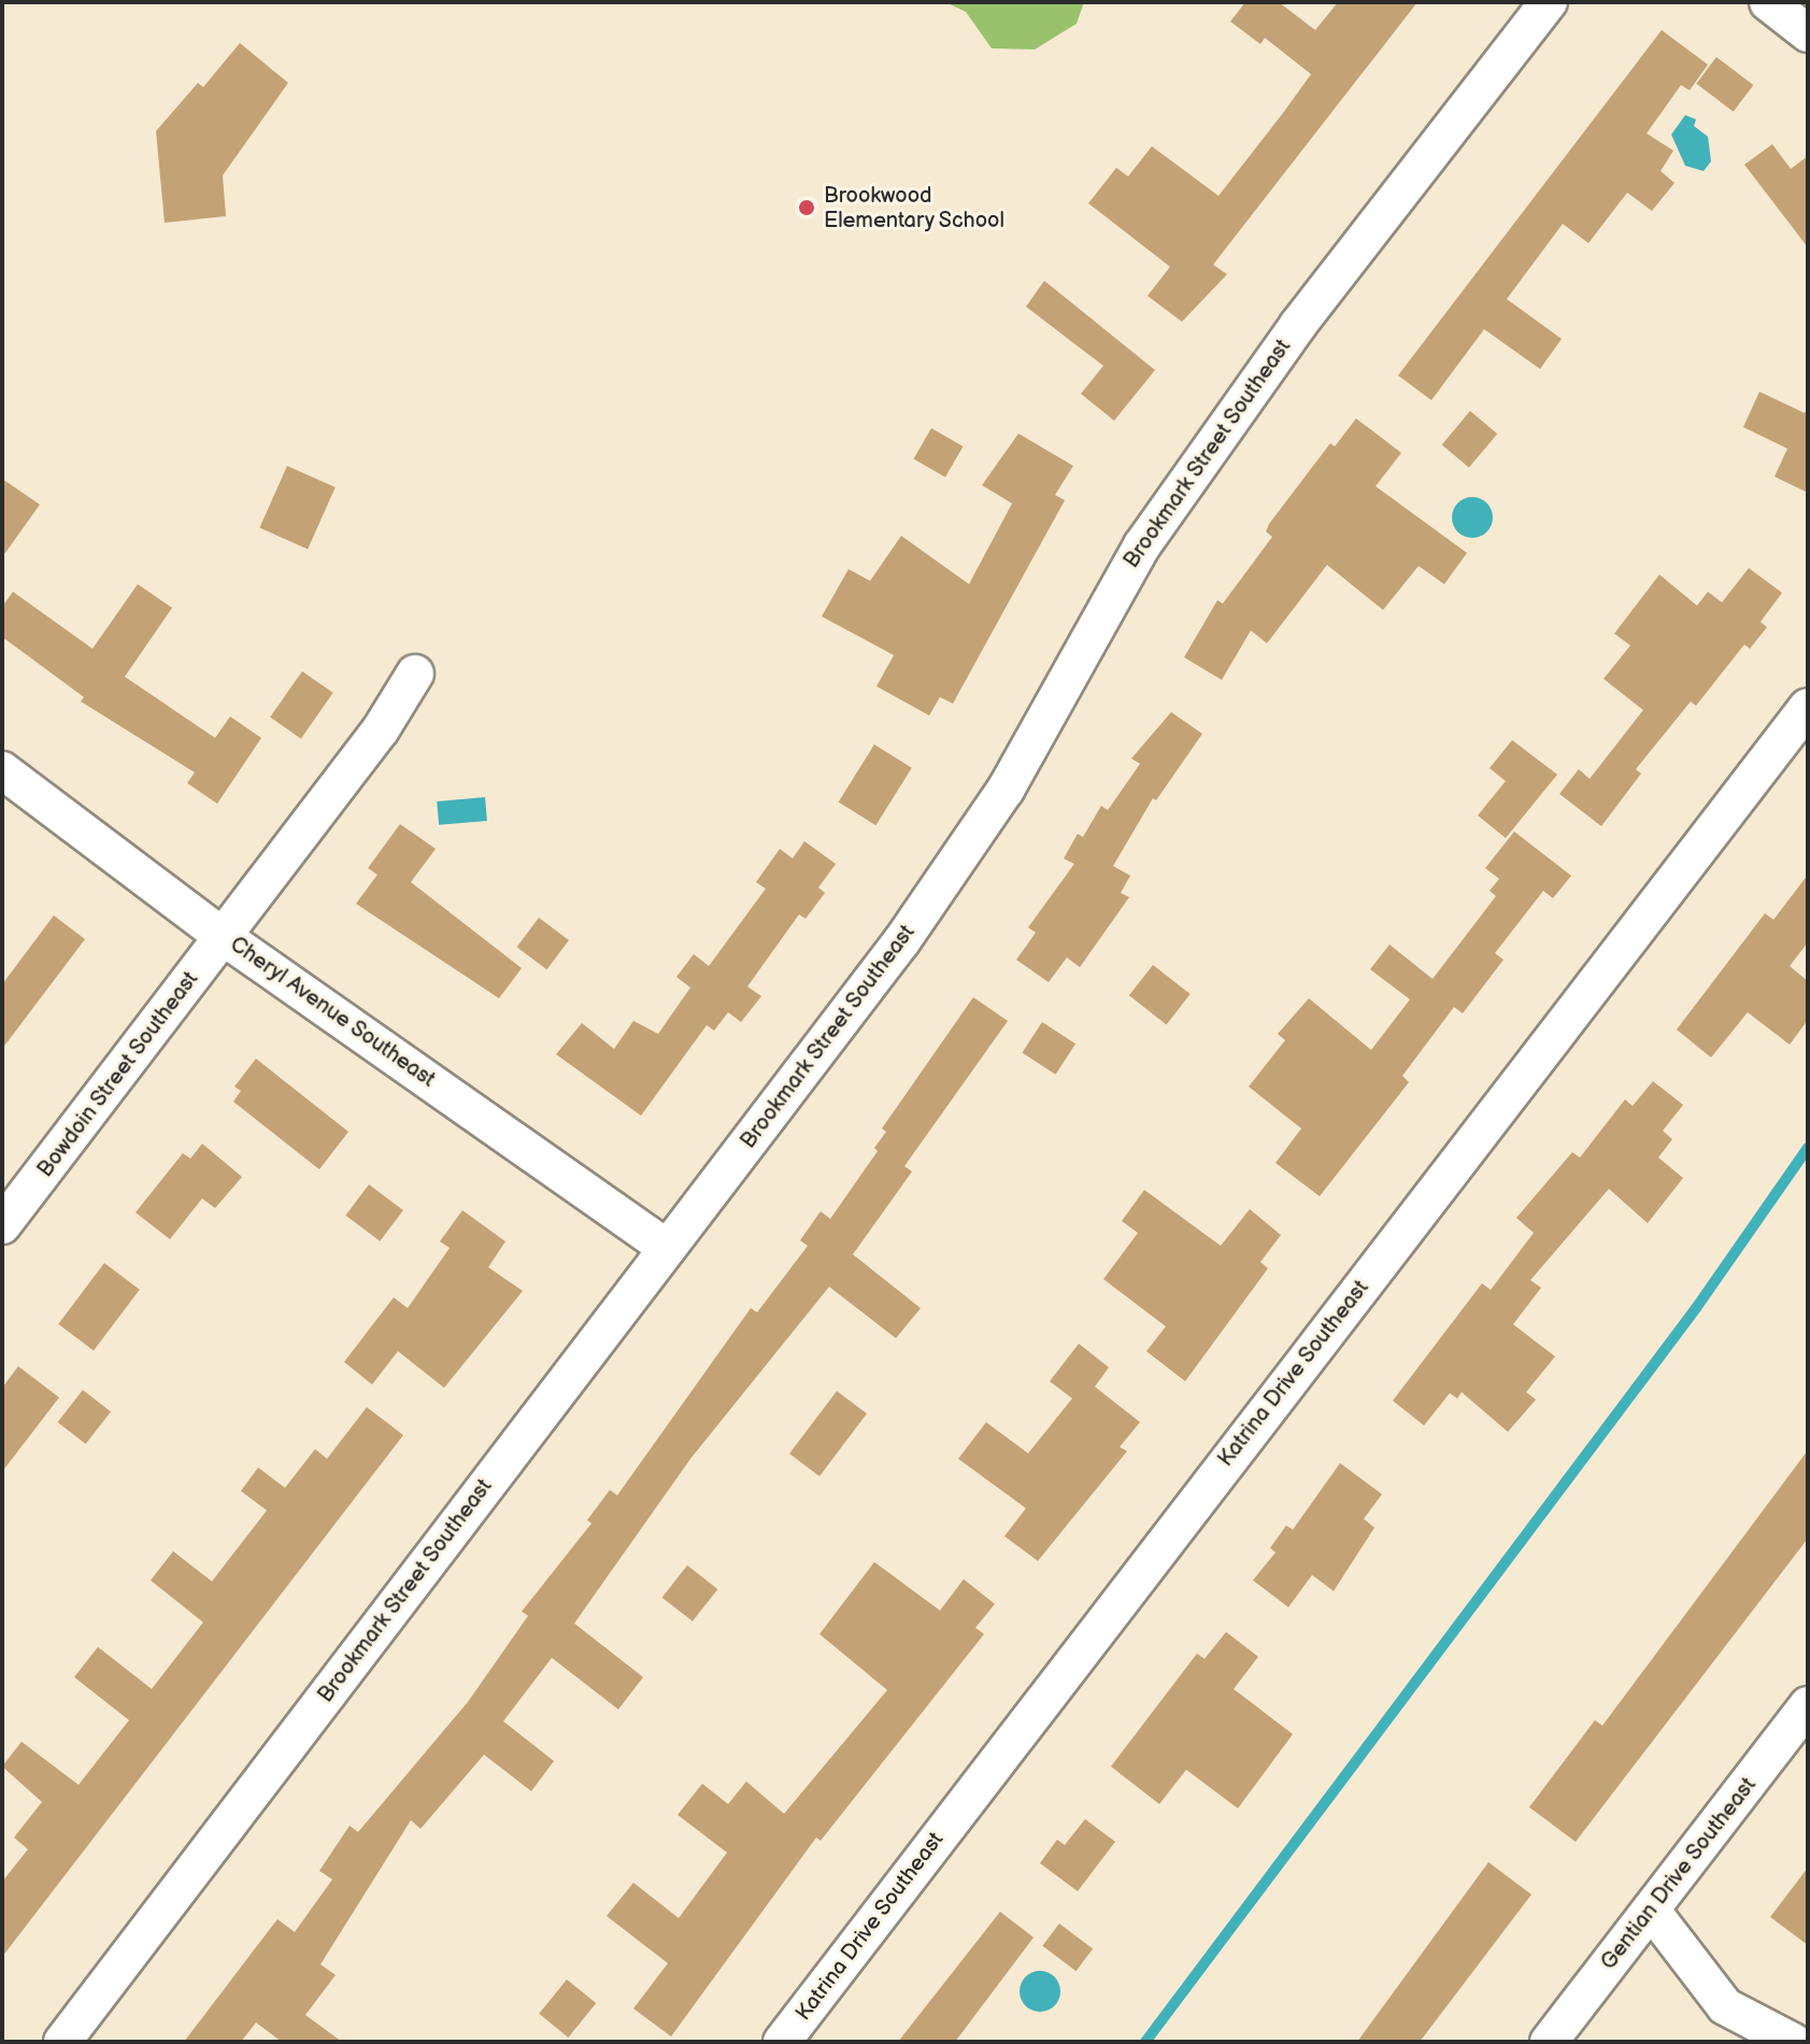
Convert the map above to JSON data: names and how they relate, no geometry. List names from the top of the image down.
{
  "streets": {
    "street": [
      "Brookmark Street Southeast",
      "Cheryl Avenue Southeast",
      "Bowdoin Street Southeast",
      "Katrina Drive Southeast",
      "Gentian Drive Southeast"
    ]
  },
  "crossings": [
    ["Brookmark Street Southeast", "Cheryl Avenue Southeast"],
    ["Cheryl Avenue Southeast", "Bowdoin Street Southeast"]
  ],
  "places": ["Brookwood Elementary School"]
}
